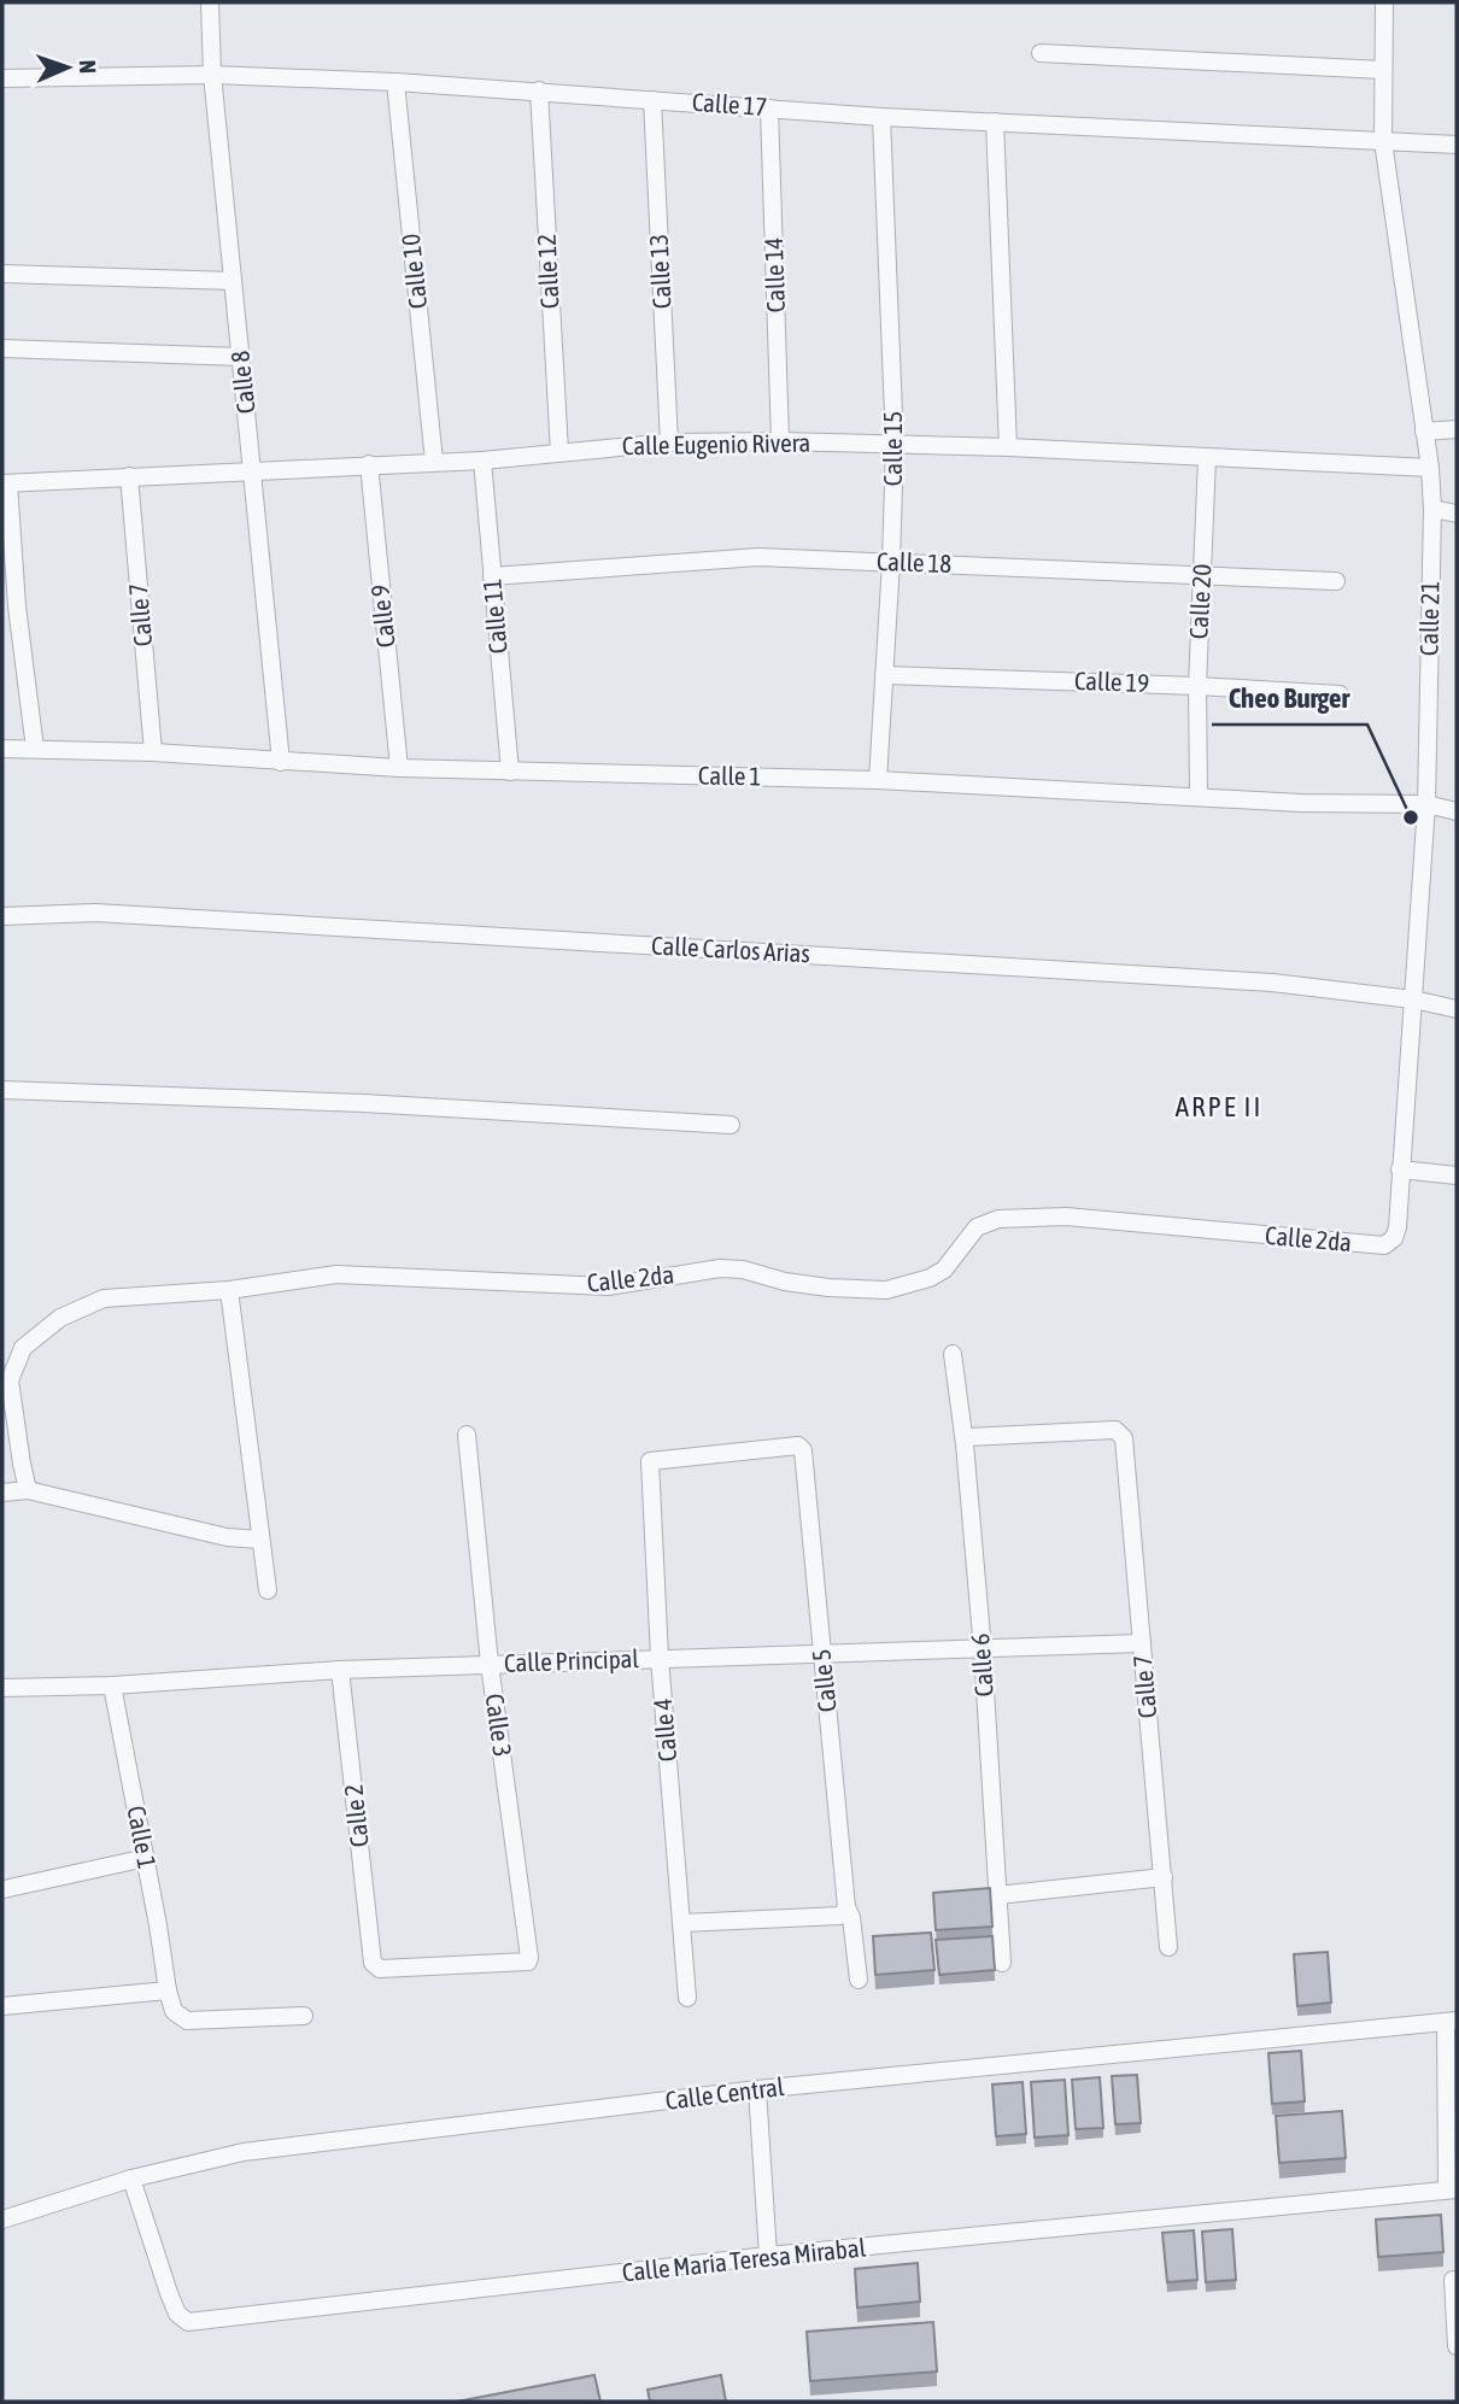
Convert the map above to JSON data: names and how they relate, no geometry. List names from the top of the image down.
{
  "streets": {
    "street": [
      "Calle 17",
      "Calle 10",
      "Calle 12",
      "Calle 13",
      "Calle 14",
      "Calle 8",
      "Calle Eugenio Rivera",
      "Calle 15",
      "Calle 18",
      "Calle 20",
      "Calle 7",
      "Calle 9",
      "Calle 11",
      "Calle 21",
      "Calle 19",
      "Calle 1",
      "Calle Carlos Arias",
      "Calle 2da",
      "Calle Principal",
      "Calle 6",
      "Calle 5",
      "Calle 3",
      "Calle 4",
      "Calle 2",
      "Calle Central",
      "Calle Maria Teresa Mirabal"
    ]
  },
  "crossings": [
    ["Calle 17", "Calle 10"],
    ["Calle 17", "Calle 12"],
    ["Calle 17", "Calle 13"],
    ["Calle 17", "Calle 14"],
    ["Calle 17", "Calle 8"],
    ["Calle 17", "Calle 15"],
    ["Calle 17", "Calle 21"],
    ["Calle 10", "Calle Eugenio Rivera"],
    ["Calle 12", "Calle Eugenio Rivera"],
    ["Calle 13", "Calle Eugenio Rivera"],
    ["Calle 14", "Calle Eugenio Rivera"],
    ["Calle 8", "Calle Eugenio Rivera"],
    ["Calle 8", "Calle 1"],
    ["Calle Eugenio Rivera", "Calle 15"],
    ["Calle Eugenio Rivera", "Calle 20"],
    ["Calle Eugenio Rivera", "Calle 7"],
    ["Calle Eugenio Rivera", "Calle 9"],
    ["Calle Eugenio Rivera", "Calle 11"],
    ["Calle Eugenio Rivera", "Calle 21"],
    ["Calle 15", "Calle 18"],
    ["Calle 15", "Calle 19"],
    ["Calle 15", "Calle 1"],
    ["Calle 18", "Calle 20"],
    ["Calle 18", "Calle 11"],
    ["Calle 20", "Calle 19"],
    ["Calle 20", "Calle 1"],
    ["Calle 7", "Calle 1"],
    ["Calle 7", "Calle Principal"],
    ["Calle 7", "Calle 6"],
    ["Calle 9", "Calle 1"],
    ["Calle 11", "Calle 1"],
    ["Calle 21", "Calle 1"],
    ["Calle 21", "Calle Carlos Arias"],
    ["Calle 21", "Calle 2da"],
    ["Calle 1", "Calle Principal"],
    ["Calle Principal", "Calle 6"],
    ["Calle Principal", "Calle 5"],
    ["Calle Principal", "Calle 3"],
    ["Calle Principal", "Calle 4"],
    ["Calle Principal", "Calle 2"],
    ["Calle 5", "Calle 4"],
    ["Calle 3", "Calle 2"],
    ["Calle Central", "Calle Maria Teresa Mirabal"]
  ],
  "districts": ["ARPE II"],
  "places": ["Cheo Burger"],
  "north": "right"
}
